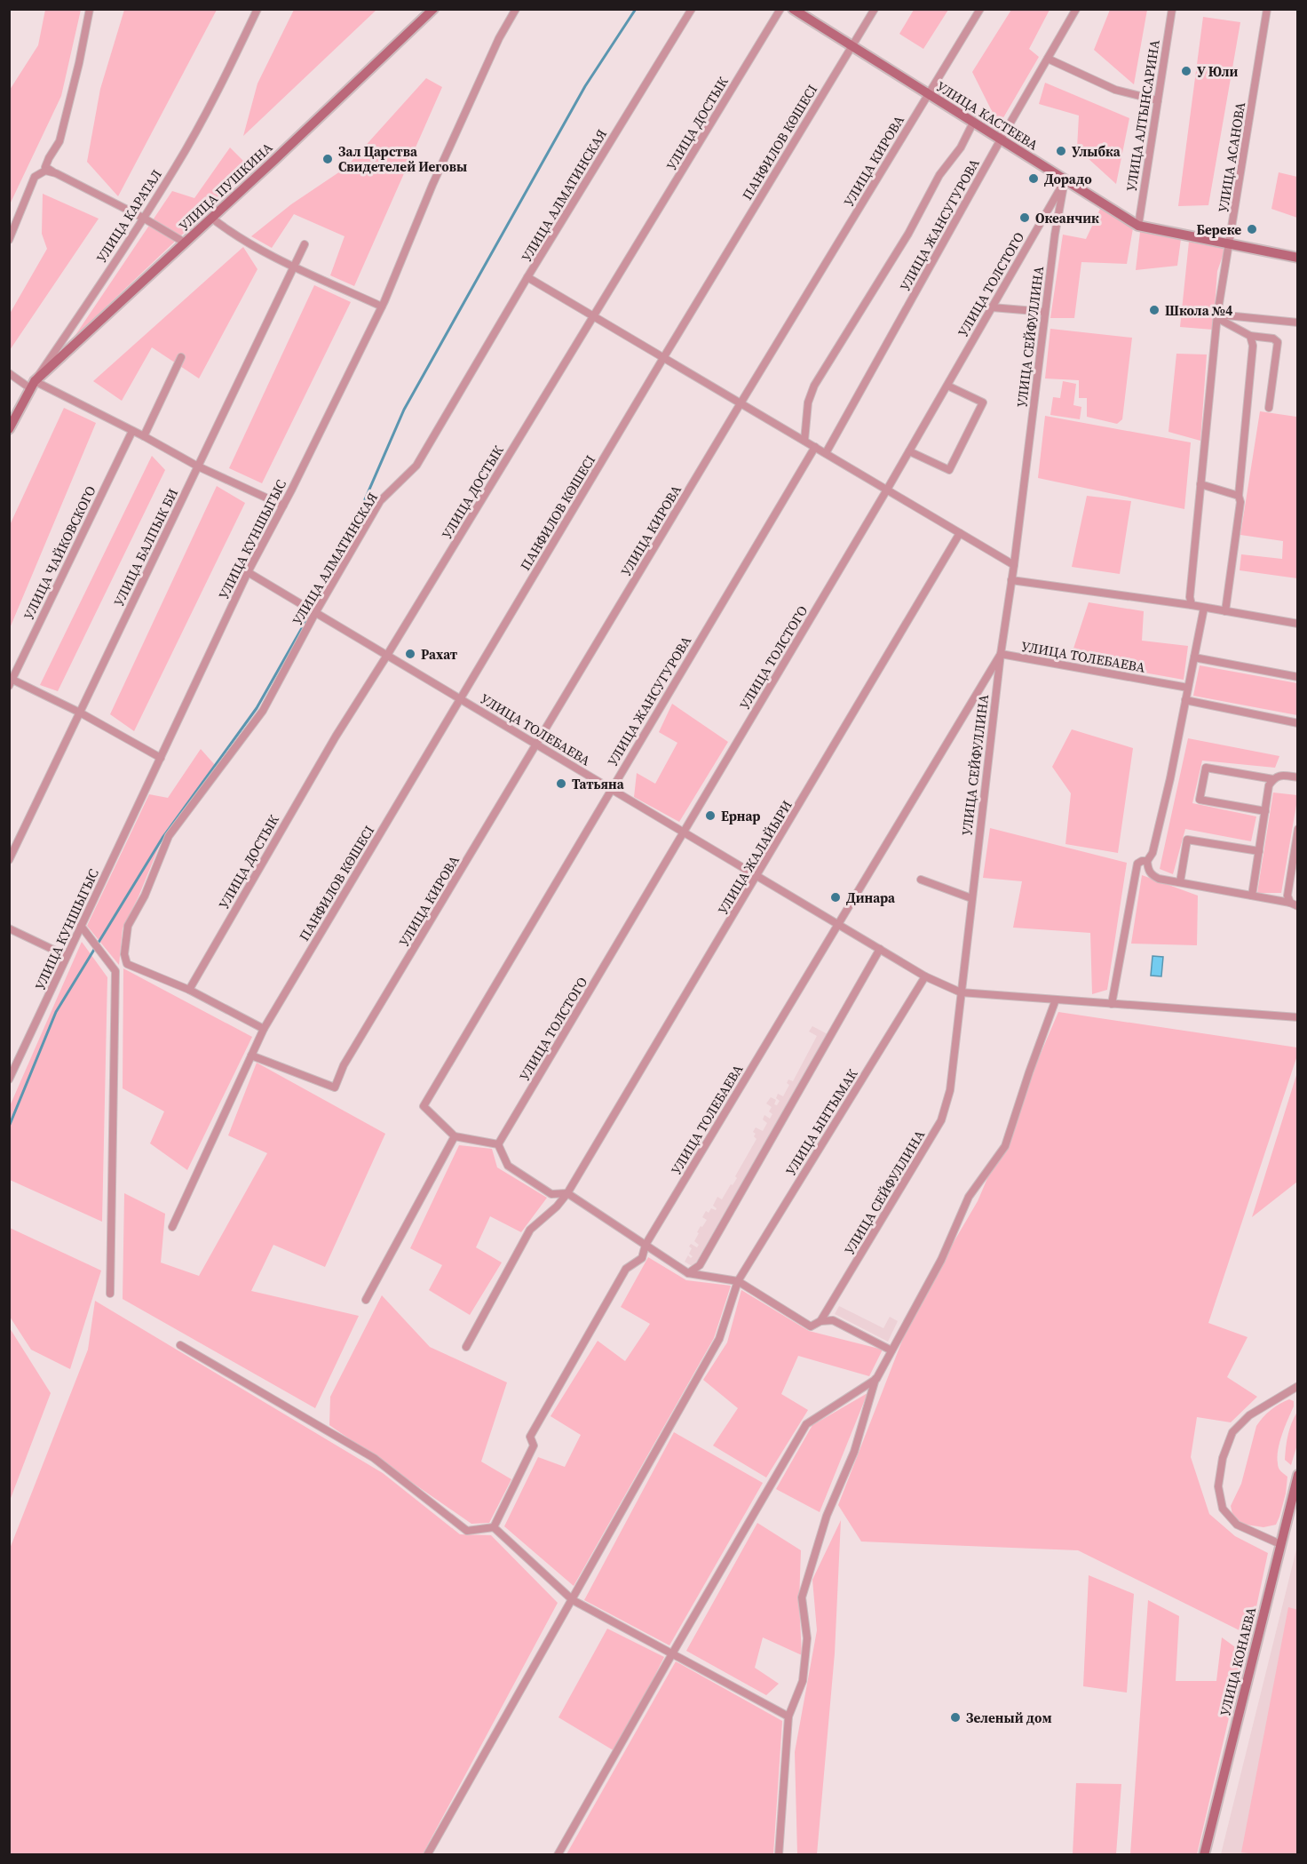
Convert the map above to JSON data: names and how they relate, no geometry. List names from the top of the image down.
{
  "streets": {
    "street": [
      "УЛИЦА КАСТЕЕВА",
      "УЛИЦА АЛТЫНСАРИНА",
      "УЛИЦА ДОСТЫК",
      "ПАНФИЛОВ КӨШЕСІ",
      "УЛИЦА АСАНОВА",
      "УЛИЦА КИРОВА",
      "УЛИЦА ПУШКИНА",
      "УЛИЦА АЛМАТИНСКАЯ",
      "УЛИЦА КАРАТАЛ",
      "УЛИЦА ЖАНСУГУРОВА",
      "УЛИЦА ТОЛСТОГО",
      "УЛИЦА СЕЙФУЛЛИНА",
      "УЛИЦА КУНШЫГЫС",
      "УЛИЦА БАЛПЫК БИ",
      "УЛИЦА ЧАЙКОВСКОГО",
      "УЛИЦА ТОЛЕБАЕВА",
      "УЛИЦА ЖАЛАЙЫРИ",
      "УЛИЦА ЫНТЫМАК",
      "УЛИЦА КОНАЕВА"
    ]
  },
  "crossings": [
    ["УЛИЦА КАСТЕЕВА", "УЛИЦА АЛТЫНСАРИНА"],
    ["УЛИЦА КАСТЕЕВА", "ПАНФИЛОВ КӨШЕСІ"],
    ["УЛИЦА КАСТЕЕВА", "УЛИЦА АСАНОВА"],
    ["УЛИЦА КАСТЕЕВА", "УЛИЦА КИРОВА"],
    ["УЛИЦА КАСТЕЕВА", "УЛИЦА ЖАНСУГУРОВА"],
    ["УЛИЦА КАСТЕЕВА", "УЛИЦА ТОЛСТОГО"],
    ["УЛИЦА КАСТЕЕВА", "УЛИЦА СЕЙФУЛЛИНА"],
    ["УЛИЦА ДОСТЫК", "УЛИЦА АЛМАТИНСКАЯ"],
    ["УЛИЦА ДОСТЫК", "УЛИЦА ТОЛЕБАЕВА"],
    ["ПАНФИЛОВ КӨШЕСІ", "УЛИЦА КИРОВА"],
    ["ПАНФИЛОВ КӨШЕСІ", "УЛИЦА ТОЛЕБАЕВА"],
    ["УЛИЦА КИРОВА", "УЛИЦА ТОЛЕБАЕВА"],
    ["УЛИЦА ПУШКИНА", "УЛИЦА КАРАТАЛ"],
    ["УЛИЦА АЛМАТИНСКАЯ", "УЛИЦА ТОЛЕБАЕВА"],
    ["УЛИЦА ЖАНСУГУРОВА", "УЛИЦА ТОЛЕБАЕВА"],
    ["УЛИЦА ТОЛСТОГО", "УЛИЦА СЕЙФУЛЛИНА"],
    ["УЛИЦА ТОЛСТОГО", "УЛИЦА ТОЛЕБАЕВА"],
    ["УЛИЦА СЕЙФУЛЛИНА", "УЛИЦА ТОЛЕБАЕВА"],
    ["УЛИЦА КУНШЫГЫС", "УЛИЦА ТОЛЕБАЕВА"],
    ["УЛИЦА ТОЛЕБАЕВА", "УЛИЦА ЖАЛАЙЫРИ"],
    ["УЛИЦА ТОЛЕБАЕВА", "УЛИЦА ЫНТЫМАК"]
  ],
  "places": [
    "У Юли",
    "Улыбка",
    "Зал Царства Свидетелей Иеговы",
    "Дорадо",
    "Океанчик",
    "Береке",
    "Школа №4",
    "Рахат",
    "Татьяна",
    "Ернар",
    "Динара",
    "Зеленый дом"
  ]
}
